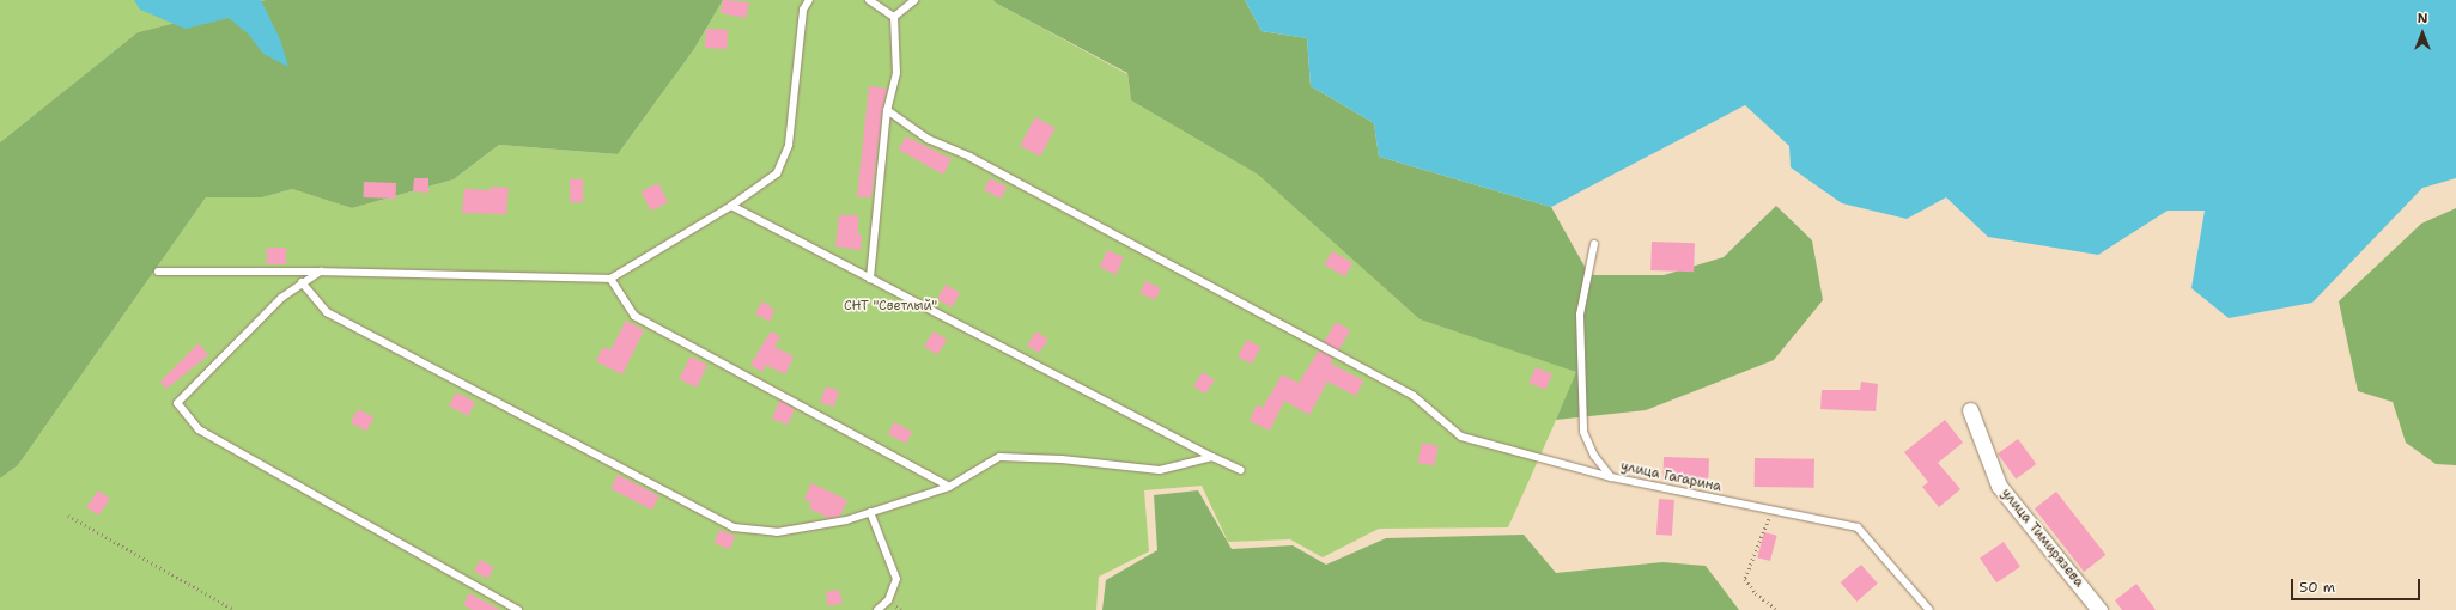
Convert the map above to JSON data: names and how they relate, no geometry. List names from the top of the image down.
{
  "streets": {
    "street": ["улица Тимирязева"],
    "lane": ["улица Гагарина"]
  },
  "parks": ["СНТ \"Светлый\""],
  "scale_bar": "50 m",
  "north": "top"
}
